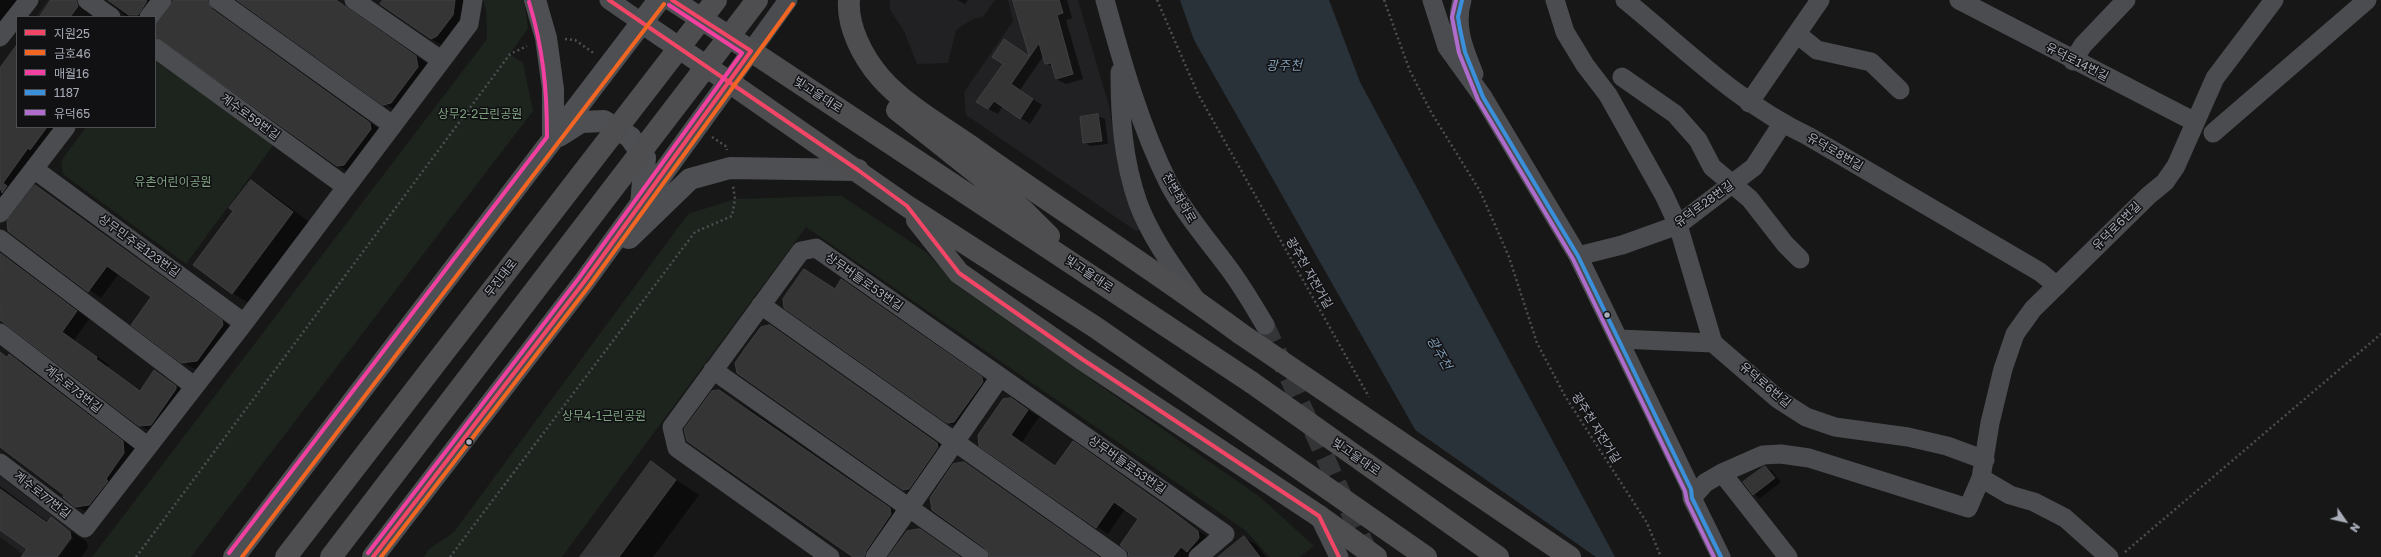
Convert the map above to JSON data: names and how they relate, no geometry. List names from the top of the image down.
{
  "streets": {
    "highway": ["빛고을대로", "무진대로"],
    "street": [
      "유덕로14번길",
      "계수로59번길",
      "유덕로8번길",
      "천변좌하로",
      "유덕로28번길",
      "유덕로6번길",
      "상무민주로123번길",
      "상무버들로53번길",
      "계수로73번길",
      "계수로77번길"
    ],
    "path": ["광주천 자전거길"]
  },
  "crossings": [
    ["유덕로14번길", "유덕로6번길"],
    ["유덕로8번길", "유덕로28번길"],
    ["유덕로8번길", "유덕로6번길"],
    ["계수로73번길", "계수로77번길"]
  ],
  "water": ["광주천"],
  "parks": ["상무2-2근린공원", "유촌어린이공원", "상무4-1근린공원"],
  "lines": [
    "transit line 지원25",
    "transit line 1187",
    "transit line 유덕65",
    "transit line 매월16",
    "transit line 금호46"
  ],
  "legend": [
    "지원25",
    "금호46",
    "매월16",
    "1187",
    "유덕65"
  ],
  "north": "bottom right"
}
